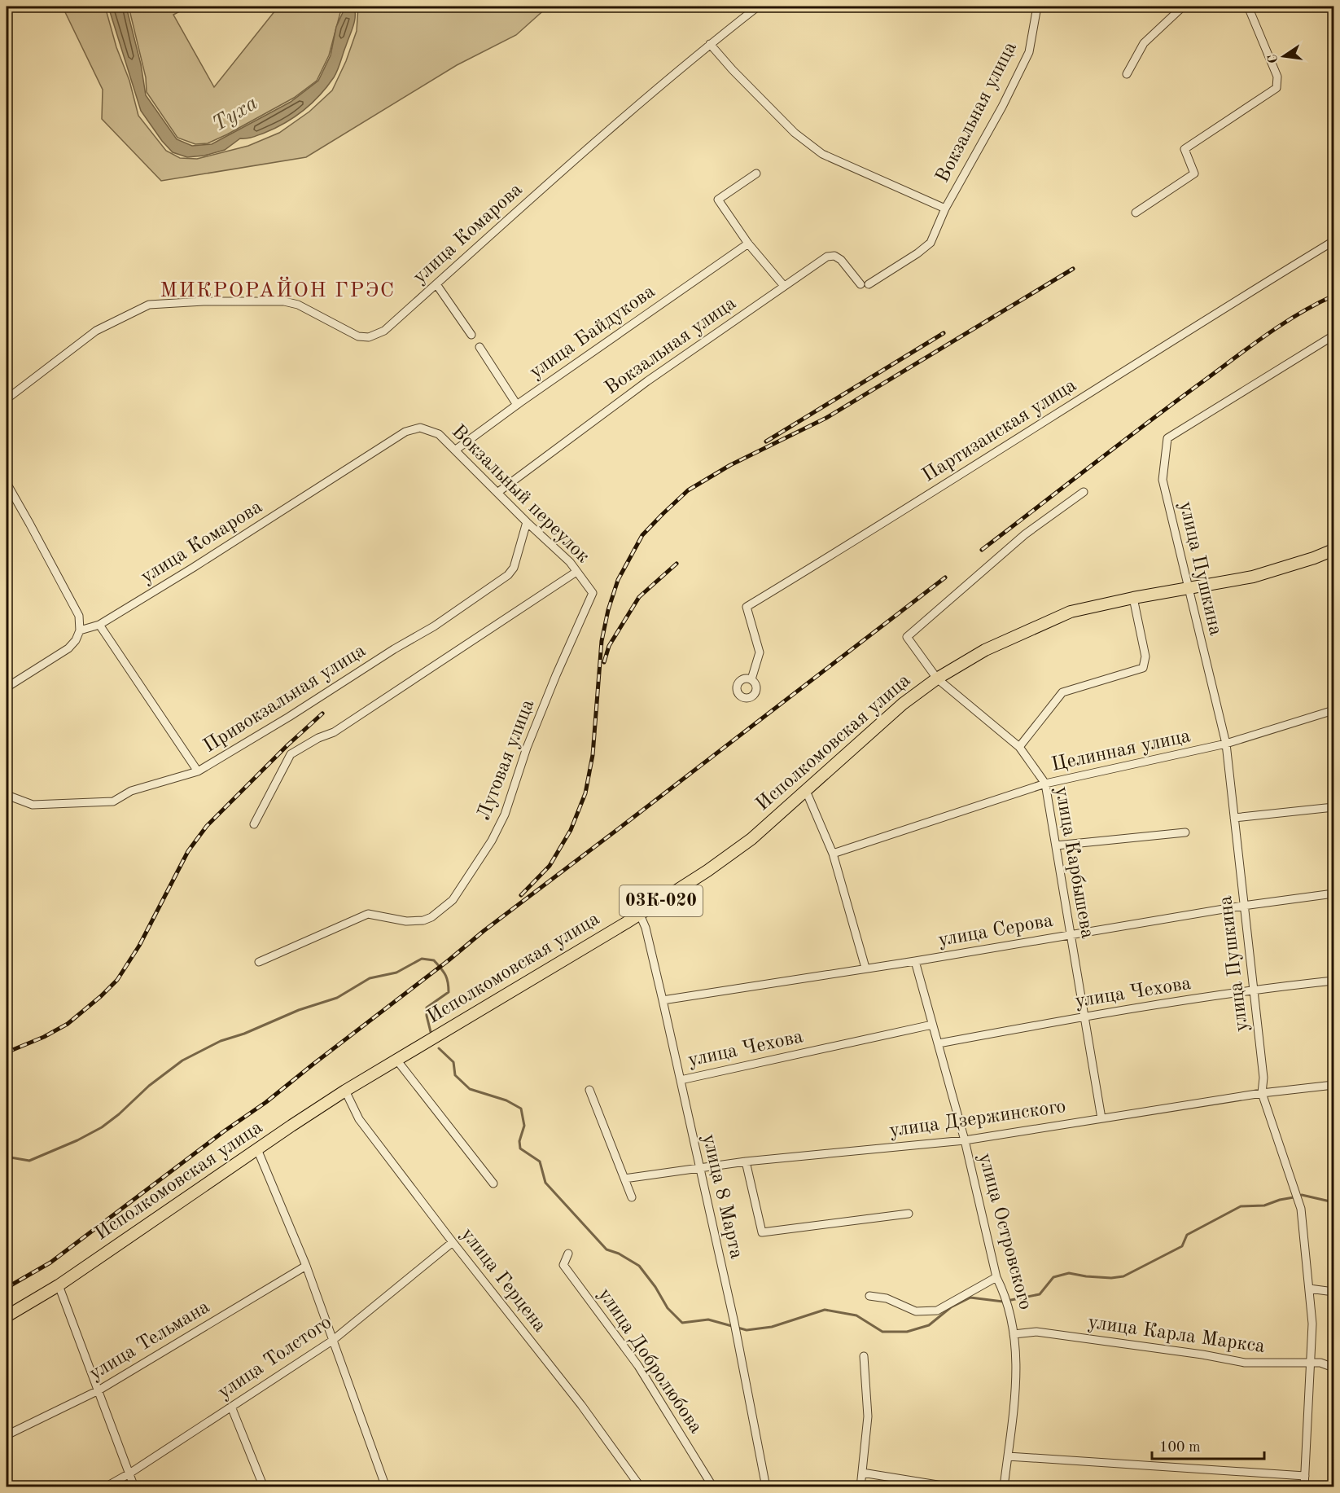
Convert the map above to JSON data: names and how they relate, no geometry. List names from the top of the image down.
{
  "streets": {
    "main road": ["Исполкомовская улица", "03К-020"],
    "street": [
      "Вокзальная улица",
      "улица Комарова",
      "улица Байдукова",
      "Партизанская улица",
      "Вокзальный переулок",
      "улица Пушкина",
      "Привокзальная улица",
      "Целинная улица",
      "Луговая улица",
      "улица Карбышева",
      "улица Серова",
      "улица Чехова",
      "улица Дзержинского",
      "улица 8 Марта",
      "улица Островского",
      "улица Герцена",
      "улица Карла Маркса",
      "улица Тельмана",
      "улица Толстого",
      "улица Добролюбова"
    ]
  },
  "crossings": [
    ["Вокзальная улица", "Вокзальный переулок"],
    ["улица Комарова", "Вокзальный переулок"],
    ["улица Байдукова", "Вокзальный переулок"],
    ["Вокзальный переулок", "Привокзальная улица"],
    ["Вокзальный переулок", "Луговая улица"],
    ["улица Пушкина", "Исполкомовская улица"],
    ["улица Пушкина", "Целинная улица"],
    ["улица Пушкина", "улица Серова"],
    ["улица Пушкина", "улица Чехова"],
    ["улица Пушкина", "улица Дзержинского"],
    ["улица Пушкина", "улица Карла Маркса"],
    ["Исполкомовская улица", "улица Карбышева"],
    ["Исполкомовская улица", "улица 8 Марта"],
    ["Исполкомовская улица", "улица Герцена"],
    ["Целинная улица", "улица Карбышева"],
    ["улица Карбышева", "улица Серова"],
    ["улица Карбышева", "улица Чехова"],
    ["улица Карбышева", "улица Дзержинского"],
    ["улица Серова", "улица 8 Марта"],
    ["улица Серова", "улица Островского"],
    ["улица Чехова", "улица 8 Марта"],
    ["улица Чехова", "улица Островского"],
    ["улица Дзержинского", "улица 8 Марта"],
    ["улица Дзержинского", "улица Островского"],
    ["улица Островского", "улица Карла Маркса"],
    ["улица Герцена", "улица Толстого"]
  ],
  "districts": ["МИКРОРАЙОН ГРЭС"],
  "water": ["Туха"],
  "scale_bar": "100 m",
  "north": "left"
}
